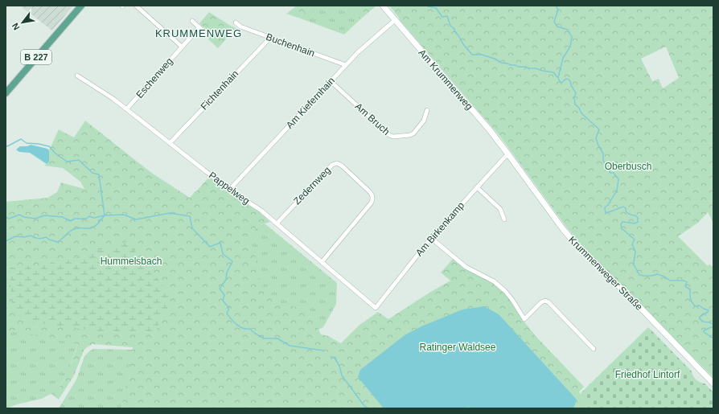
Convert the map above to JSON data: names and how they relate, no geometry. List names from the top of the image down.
{
  "streets": {
    "main road": ["B 227", "Am Krummenweg", "Krummenweger Straße"],
    "street": [
      "Buchenhain",
      "Eschenweg",
      "Fichtenhain",
      "Am Kiefernhain",
      "Am Bruch",
      "Zedernweg",
      "Pappelweg",
      "Am Birkenkamp"
    ]
  },
  "crossings": [
    ["Buchenhain", "Fichtenhain"],
    ["Buchenhain", "Am Kiefernhain"],
    ["Eschenweg", "Pappelweg"],
    ["Am Krummenweg", "Am Kiefernhain"],
    ["Am Krummenweg", "Am Birkenkamp"],
    ["Am Krummenweg", "Krummenweger Straße"],
    ["Fichtenhain", "Pappelweg"],
    ["Am Kiefernhain", "Am Bruch"],
    ["Am Kiefernhain", "Pappelweg"],
    ["Zedernweg", "Pappelweg"],
    ["Pappelweg", "Am Birkenkamp"],
    ["Am Birkenkamp", "Krummenweger Straße"]
  ],
  "districts": ["KRUMMENWEG"],
  "parks": [
    "Oberbusch",
    "Hummelsbach",
    "Ratinger Waldsee",
    "Friedhof Lintorf"
  ],
  "north": "bottom left"
}
